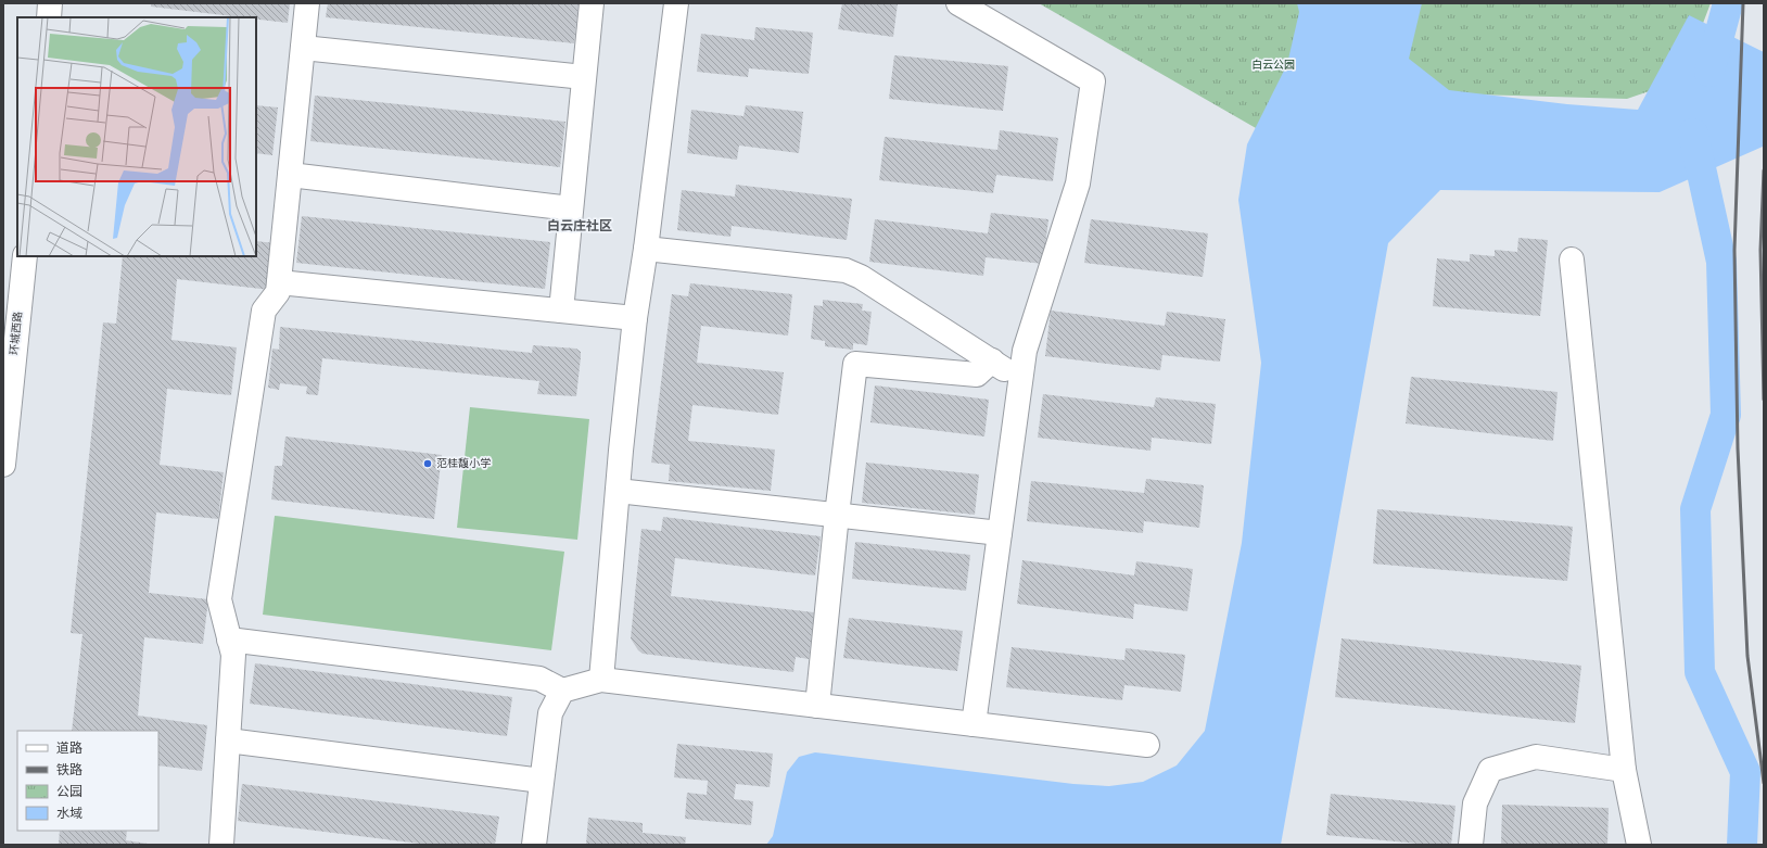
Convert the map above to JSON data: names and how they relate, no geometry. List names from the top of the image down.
{
  "streets": {
    "street": ["环城西路"]
  },
  "districts": ["白云庄社区"],
  "parks": ["白云公园"],
  "places": ["范桂馥小学"],
  "legend": [
    "道路",
    "铁路",
    "公园",
    "水域"
  ]
}
